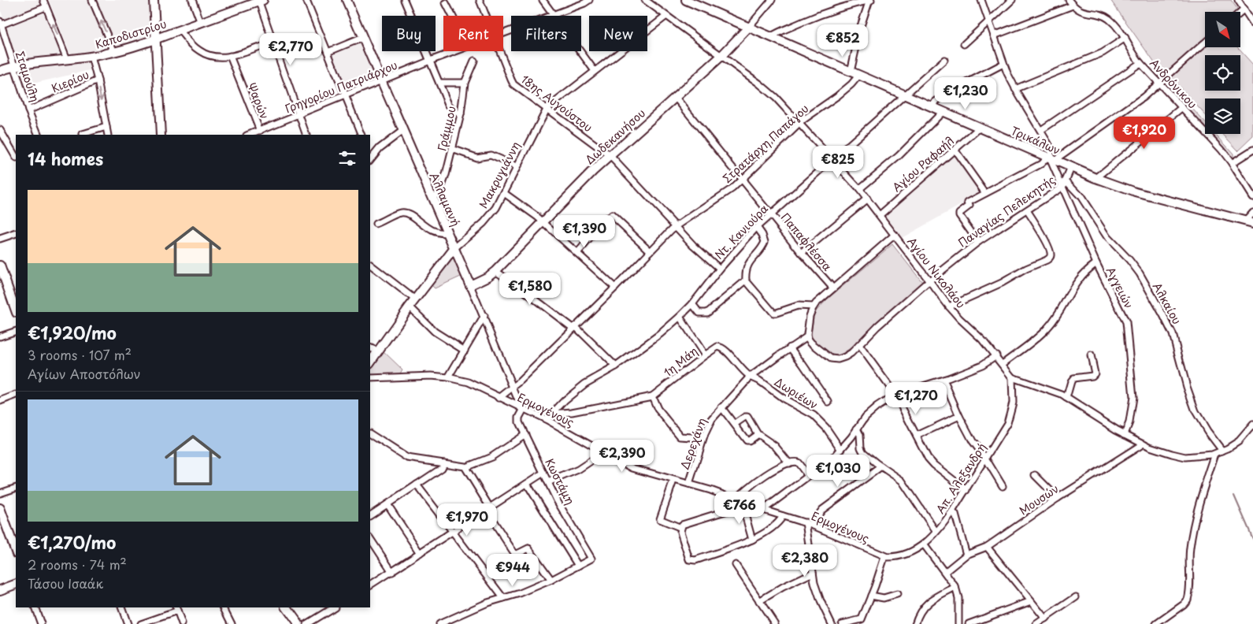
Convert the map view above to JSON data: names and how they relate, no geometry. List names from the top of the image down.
{
  "streets": {
    "main road": [
      "Καποδιστρίου",
      "Δωδεκανήσου",
      "Τρικάλων",
      "Μακρυγιάννη",
      "Αλλαμανή"
    ],
    "street": [
      "Σταμούλη",
      "Κιερίου",
      "Ανδρόνικου",
      "Γρηγορίου Πατριάρχου",
      "Ψαρών",
      "18ης Αυγούστου",
      "Γράμμου",
      "Στρατάρχη Παπάγου",
      "Αγίου Ραφαήλ",
      "Παναγίας Πελεκητής",
      "Ντ. Κανιούρα",
      "Παπαφλέσσα",
      "Αγίου Νικολάου",
      "Αγγειών",
      "Αλκαίου",
      "1η Μάη",
      "Δωριέων",
      "Ερμογένους",
      "Δερεχάνη",
      "Απ. Αλεξανδρή",
      "Κωστάμη",
      "Μουσών"
    ]
  },
  "crossings": [
    ["Καποδιστρίου", "Σταμούλη"],
    ["Σταμούλη", "Κιερίου"],
    ["Γρηγορίου Πατριάρχου", "Ψαρών"],
    ["Γρηγορίου Πατριάρχου", "Αλλαμανή"],
    ["18ης Αυγούστου", "Δωδεκανήσου"],
    ["18ης Αυγούστου", "Στρατάρχη Παπάγου"],
    ["18ης Αυγούστου", "Μακρυγιάννη"],
    ["18ης Αυγούστου", "Ντ. Κανιούρα"],
    ["Γράμμου", "Αλλαμανή"],
    ["Δωδεκανήσου", "Τρικάλων"],
    ["Δωδεκανήσου", "Αλλαμανή"],
    ["Δωδεκανήσου", "Παπαφλέσσα"],
    ["Δωδεκανήσου", "Αγίου Νικολάου"],
    ["Τρικάλων", "Στρατάρχη Παπάγου"],
    ["Τρικάλων", "Αγίου Ραφαήλ"],
    ["Τρικάλων", "Παναγίας Πελεκητής"],
    ["Τρικάλων", "Ντ. Κανιούρα"],
    ["Τρικάλων", "Αγγειών"],
    ["Στρατάρχη Παπάγου", "Αλλαμανή"],
    ["Στρατάρχη Παπάγου", "Παπαφλέσσα"],
    ["Στρατάρχη Παπάγου", "Αγίου Νικολάου"],
    ["Στρατάρχη Παπάγου", "Ερμογένους"],
    ["Αγίου Ραφαήλ", "Αγίου Νικολάου"],
    ["Μακρυγιάννη", "Αλλαμανή"],
    ["Μακρυγιάννη", "Αγίου Νικολάου"],
    ["Αλλαμανή", "Ερμογένους"],
    ["Αλλαμανή", "Κωστάμη"],
    ["Παναγίας Πελεκητής", "Αγίου Νικολάου"],
    ["Παναγίας Πελεκητής", "Αγγειών"],
    ["Παναγίας Πελεκητής", "Αλκαίου"],
    ["Ντ. Κανιούρα", "Παπαφλέσσα"],
    ["Ντ. Κανιούρα", "Αγίου Νικολάου"],
    ["Ντ. Κανιούρα", "1η Μάη"],
    ["Αγίου Νικολάου", "Απ. Αλεξανδρή"],
    ["1η Μάη", "Δωριέων"],
    ["1η Μάη", "Δερεχάνη"],
    ["Δωριέων", "Δερεχάνη"],
    ["Ερμογένους", "Δερεχάνη"],
    ["Ερμογένους", "Απ. Αλεξανδρή"],
    ["Ερμογένους", "Κωστάμη"]
  ],
  "north": "bottom right",
  "page": {
    "chip": [
      "Buy",
      "Rent",
      "Filters",
      "New"
    ],
    "price": [
      "€852",
      "€2,770",
      "€1,230",
      "€1,920",
      "€825",
      "€1,390",
      "€1,580",
      "€1,270",
      "€2,390",
      "€1,030",
      "€766",
      "€1,970",
      "€2,380",
      "€944"
    ],
    "heading": "14 homes",
    "list": [
      {
        "name": "€1,920/mo",
        "note": "3 rooms · 107 m² · Αγίων Αποστόλων"
      },
      {
        "name": "€1,270/mo",
        "note": "2 rooms · 74 m² · Τάσου Ισαάκ"
      }
    ]
  }
}
